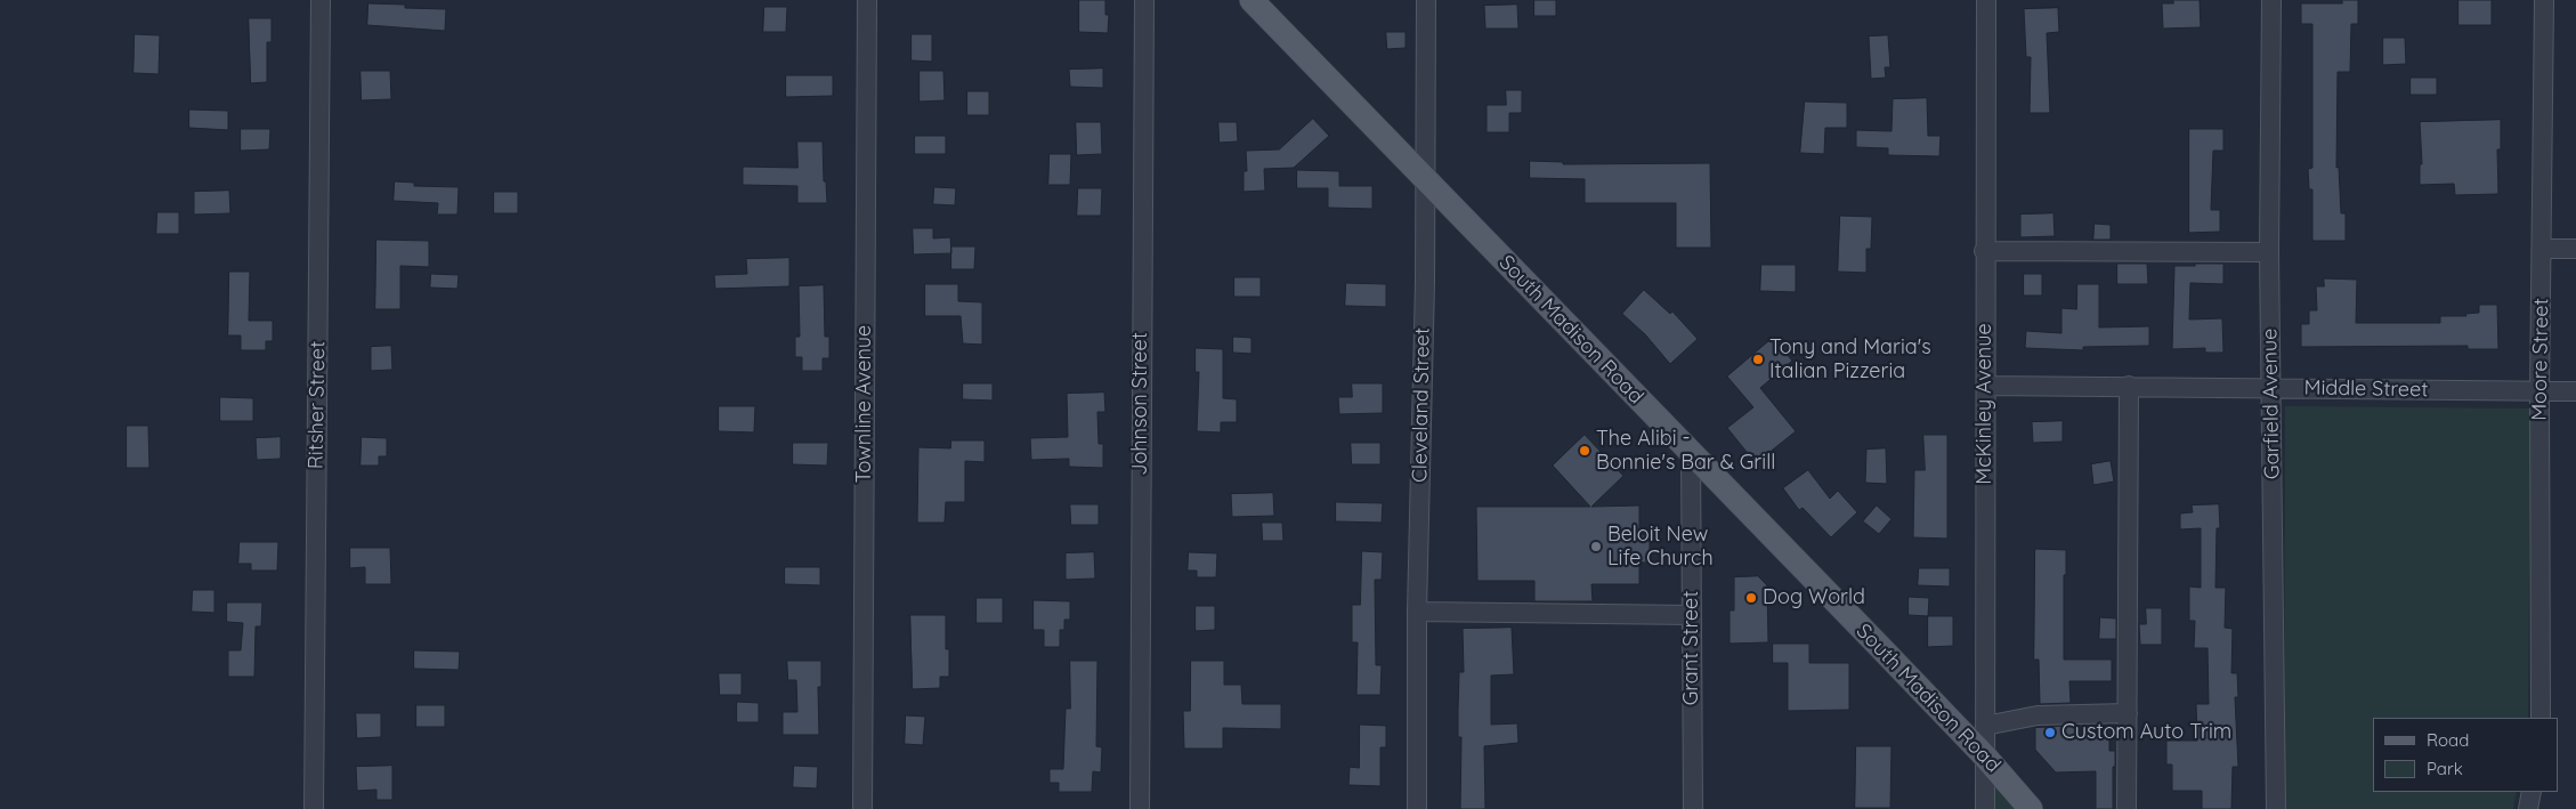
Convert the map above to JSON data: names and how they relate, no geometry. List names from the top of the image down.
{
  "streets": {
    "main road": ["South Madison Road"],
    "street": [
      "Moore Street",
      "Middle Street",
      "Townline Avenue",
      "Johnson Street",
      "McKinley Avenue",
      "Garfield Avenue",
      "Ritsher Street",
      "Cleveland Street",
      "Grant Street"
    ]
  },
  "crossings": [
    ["South Madison Road", "McKinley Avenue"],
    ["South Madison Road", "Cleveland Street"],
    ["South Madison Road", "Grant Street"],
    ["Moore Street", "Middle Street"],
    ["Middle Street", "McKinley Avenue"],
    ["Middle Street", "Garfield Avenue"]
  ],
  "places": [
    "Tony and Maria's Italian Pizzeria",
    "The Alibi - Bonnie's Bar & Grill",
    "Beloit New Life Church",
    "Dog World",
    "Custom Auto Trim"
  ],
  "legend": ["Road", "Park"]
}
